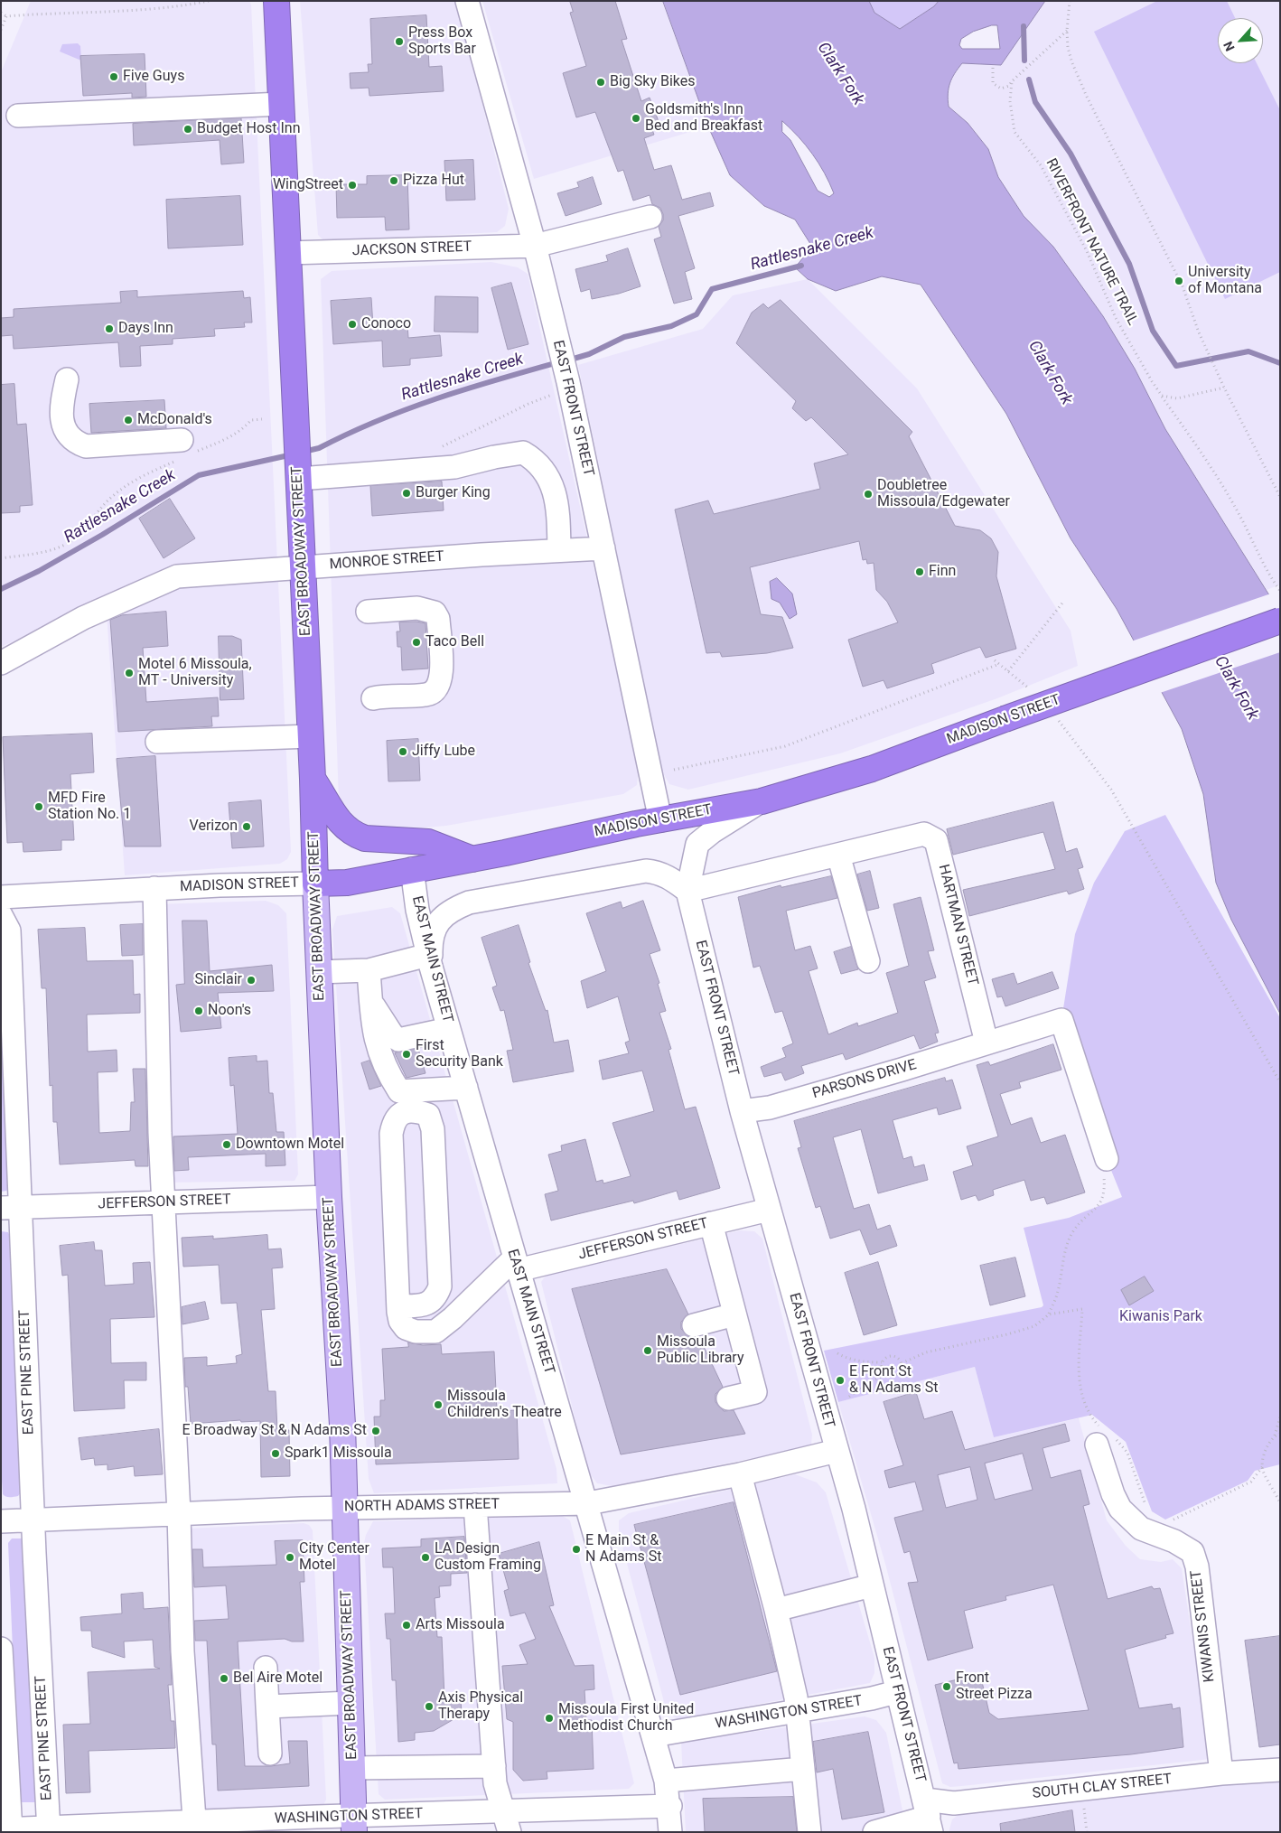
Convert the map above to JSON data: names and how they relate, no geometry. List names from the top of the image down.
{
  "streets": {
    "highway": ["EAST BROADWAY STREET", "MADISON STREET"],
    "street": [
      "JACKSON STREET",
      "EAST FRONT STREET",
      "MONROE STREET",
      "HARTMAN STREET",
      "EAST MAIN STREET",
      "PARSONS DRIVE",
      "JEFFERSON STREET",
      "EAST PINE STREET",
      "NORTH ADAMS STREET",
      "KIWANIS STREET",
      "WASHINGTON STREET",
      "SOUTH CLAY STREET"
    ],
    "path": ["RIVERFRONT NATURE TRAIL"]
  },
  "crossings": [
    ["JACKSON STREET", "EAST FRONT STREET"],
    ["JACKSON STREET", "EAST BROADWAY STREET"],
    ["EAST FRONT STREET", "MONROE STREET"],
    ["EAST FRONT STREET", "MADISON STREET"],
    ["EAST FRONT STREET", "HARTMAN STREET"],
    ["EAST FRONT STREET", "PARSONS DRIVE"],
    ["EAST FRONT STREET", "JEFFERSON STREET"],
    ["EAST FRONT STREET", "NORTH ADAMS STREET"],
    ["EAST FRONT STREET", "WASHINGTON STREET"],
    ["EAST FRONT STREET", "SOUTH CLAY STREET"],
    ["EAST BROADWAY STREET", "MONROE STREET"],
    ["EAST BROADWAY STREET", "MADISON STREET"],
    ["EAST BROADWAY STREET", "JEFFERSON STREET"],
    ["EAST BROADWAY STREET", "NORTH ADAMS STREET"],
    ["EAST BROADWAY STREET", "WASHINGTON STREET"],
    ["MADISON STREET", "EAST MAIN STREET"],
    ["HARTMAN STREET", "PARSONS DRIVE"],
    ["EAST MAIN STREET", "JEFFERSON STREET"],
    ["EAST MAIN STREET", "NORTH ADAMS STREET"],
    ["EAST MAIN STREET", "WASHINGTON STREET"],
    ["JEFFERSON STREET", "EAST PINE STREET"],
    ["EAST PINE STREET", "NORTH ADAMS STREET"],
    ["EAST PINE STREET", "WASHINGTON STREET"],
    ["KIWANIS STREET", "SOUTH CLAY STREET"]
  ],
  "water": ["Clark Fork", "Rattlesnake Creek"],
  "parks": ["Kiwanis Park"],
  "places": [
    "Press Box Sports Bar",
    "Five Guys",
    "Big Sky Bikes",
    "Goldsmith's Inn Bed and Breakfast",
    "Budget Host Inn",
    "Pizza Hut",
    "WingStreet",
    "University of Montana",
    "Conoco",
    "Days Inn",
    "McDonald's",
    "Burger King",
    "Doubletree Missoula/Edgewater",
    "Finn",
    "Taco Bell",
    "Motel 6 Missoula, MT - University",
    "Jiffy Lube",
    "MFD Fire Station No. 1",
    "Verizon",
    "Sinclair",
    "Noon's",
    "First Security Bank",
    "Downtown Motel",
    "Missoula Public Library",
    "E Front St & N Adams St",
    "Missoula Children's Theatre",
    "E Broadway St & N Adams St",
    "Spark1 Missoula",
    "E Main St & N Adams St",
    "City Center Motel",
    "LA Design Custom Framing",
    "Arts Missoula",
    "Bel Aire Motel",
    "Front Street Pizza",
    "Axis Physical Therapy",
    "Missoula First United Methodist Church"
  ],
  "north": "bottom left"
}
